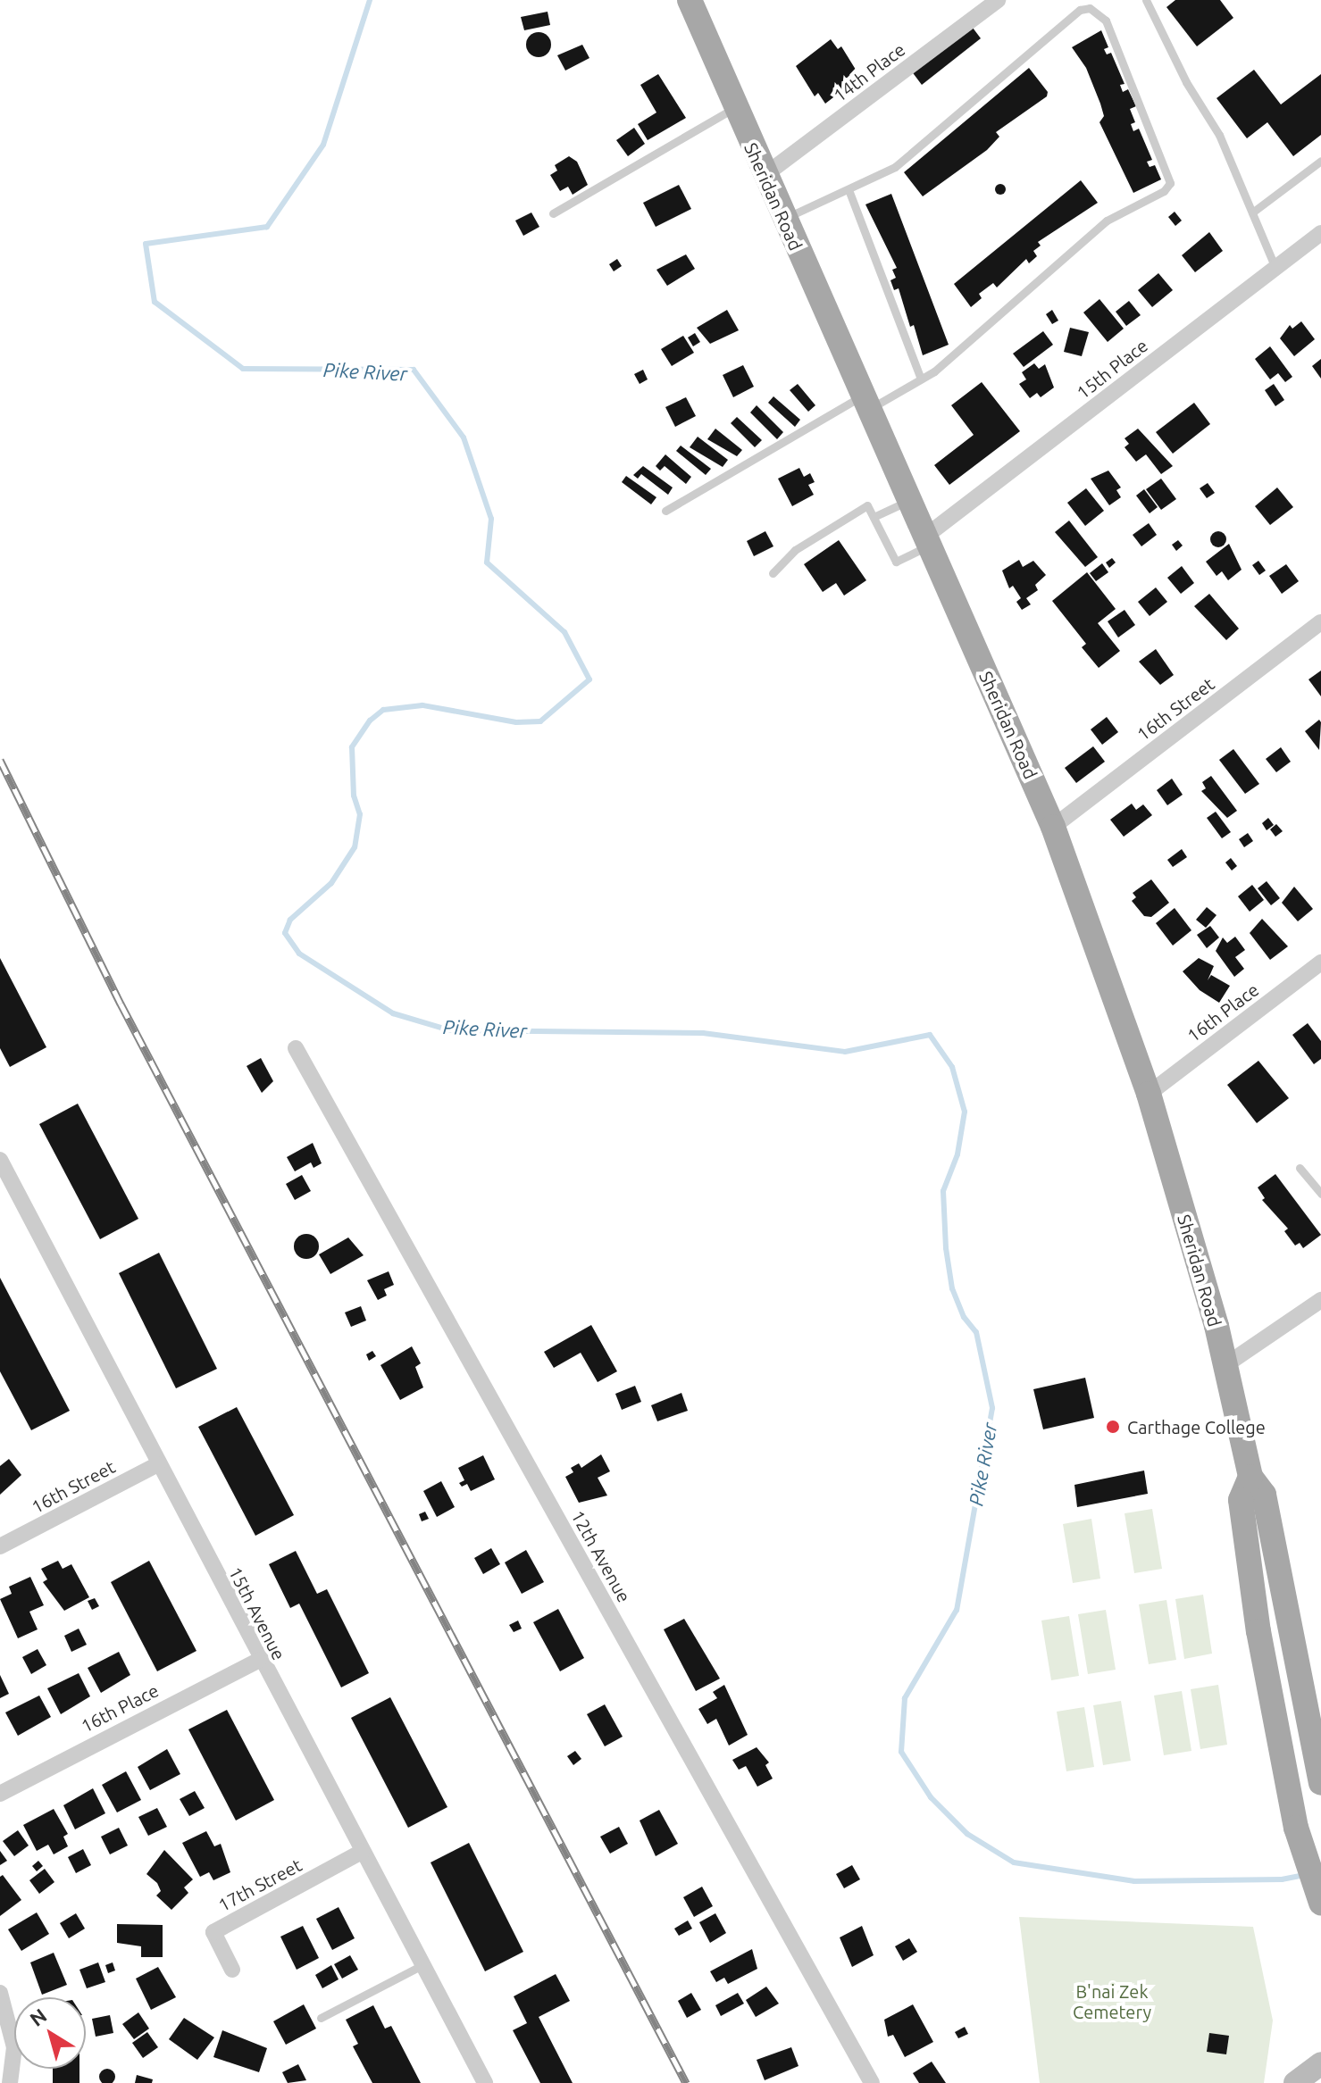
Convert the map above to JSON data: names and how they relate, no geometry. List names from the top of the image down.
{
  "streets": {
    "main road": ["Sheridan Road"],
    "street": [
      "14th Place",
      "15th Place",
      "16th Street",
      "16th Place",
      "12th Avenue",
      "15th Avenue",
      "17th Street"
    ]
  },
  "crossings": [
    ["14th Place", "Sheridan Road"],
    ["Sheridan Road", "15th Place"],
    ["Sheridan Road", "16th Street"],
    ["Sheridan Road", "16th Place"],
    ["16th Street", "15th Avenue"],
    ["16th Place", "15th Avenue"],
    ["15th Avenue", "17th Street"]
  ],
  "water": ["Pike River"],
  "parks": ["B'nai Zek Cemetery"],
  "places": ["Carthage College"],
  "north": "top left"
}
